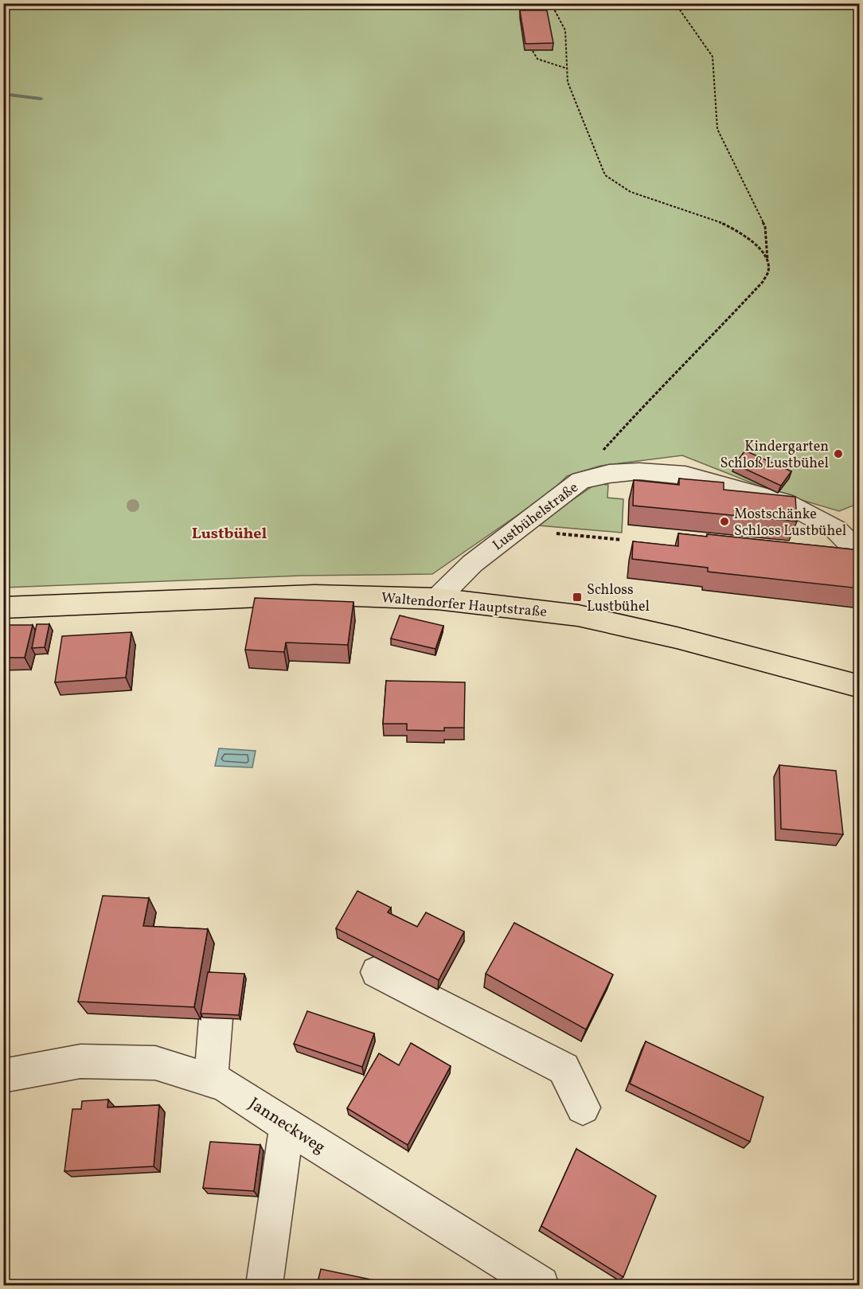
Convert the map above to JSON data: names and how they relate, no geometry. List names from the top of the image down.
{
  "streets": {
    "main road": ["Waltendorfer Hauptstraße"],
    "street": ["Lustbühelstraße", "Janneckweg"]
  },
  "crossings": [
    ["Lustbühelstraße", "Waltendorfer Hauptstraße"]
  ],
  "districts": ["Lustbühel"],
  "places": {
    "other": ["Kindergarten Schloß Lustbühel", "Mostschänke Schloss Lustbühel"],
    "transit": ["Schloss Lustbühel"]
  }
}
